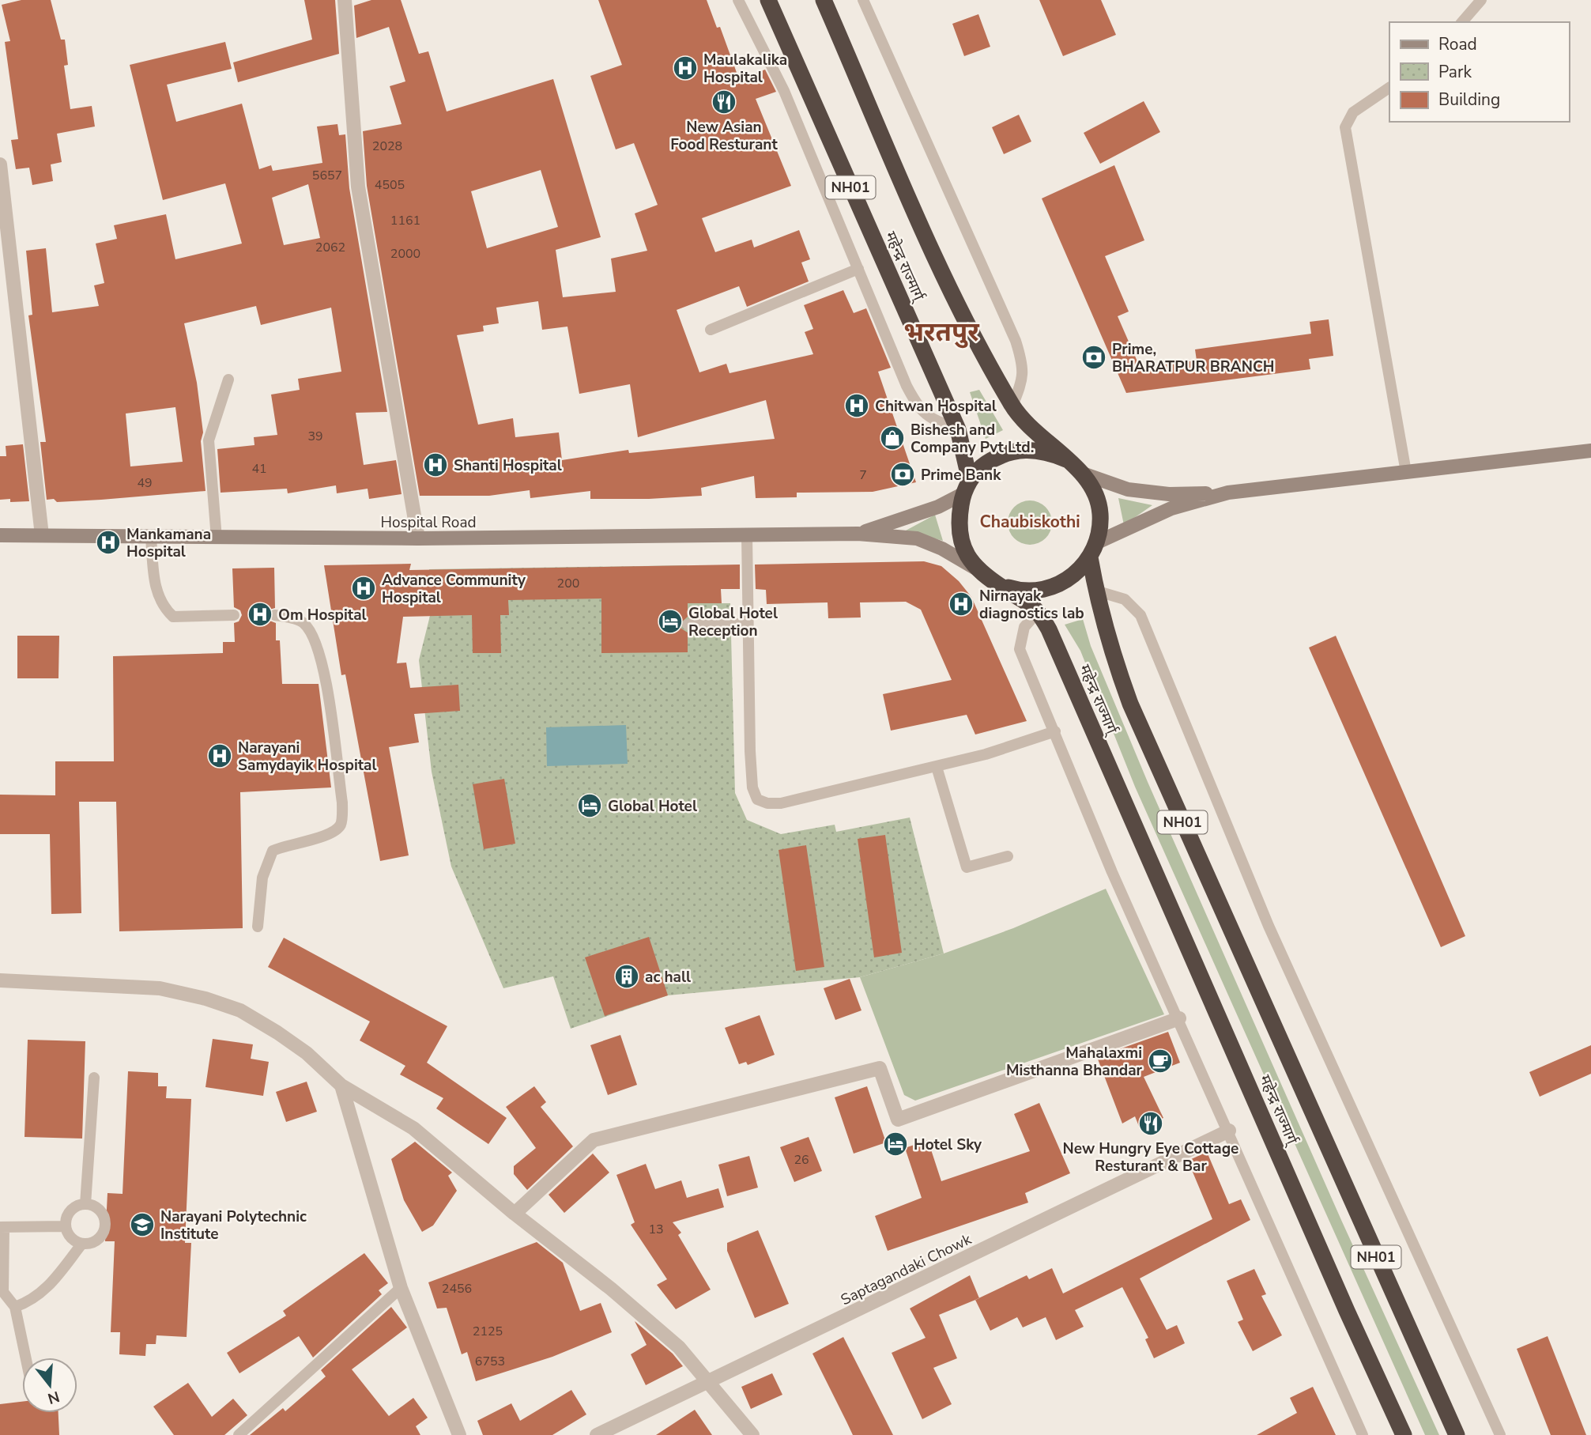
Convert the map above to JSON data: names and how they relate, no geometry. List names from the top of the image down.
{
  "streets": {
    "highway": ["NH01", "महेन्द्र राज्मार्ग्"],
    "street": ["Hospital Road", "Saptagandaki Chowk"]
  },
  "crossings": [
    ["महेन्द्र राज्मार्ग्", "Hospital Road"]
  ],
  "districts": ["भरतपुर", "Chaubiskothi"],
  "places": {
    "hospital": [
      "Maulakalika Hospital",
      "Chitwan Hospital",
      "Shanti Hospital",
      "Mankamana Hospital",
      "Advance Community Hospital",
      "Nirnayak diagnostics lab",
      "Om Hospital",
      "Narayani Samydayik Hospital"
    ],
    "restaurant": ["New Asian Food Resturant", "New Hungry Eye Cottage Resturant & Bar"],
    "bank": ["Prime, BHARATPUR BRANCH", "Prime Bank"],
    "shop": ["Bishesh and Company Pvt Ltd."],
    "hotel": ["Global Hotel Reception", "Global Hotel", "Hotel Sky"],
    "building": ["ac hall"],
    "cafe": ["Mahalaxmi Misthanna Bhandar"],
    "school or university": ["Narayani Polytechnic Institute"]
  },
  "house_numbers": [
    "2028",
    "5657",
    "4505",
    "1161",
    "2062",
    "2000",
    "39",
    "41",
    "7",
    "49",
    "200",
    "26",
    "13",
    "2456",
    "2125",
    "6753"
  ],
  "legend": ["Road", "Park", "Building"],
  "north": "bottom"
}
